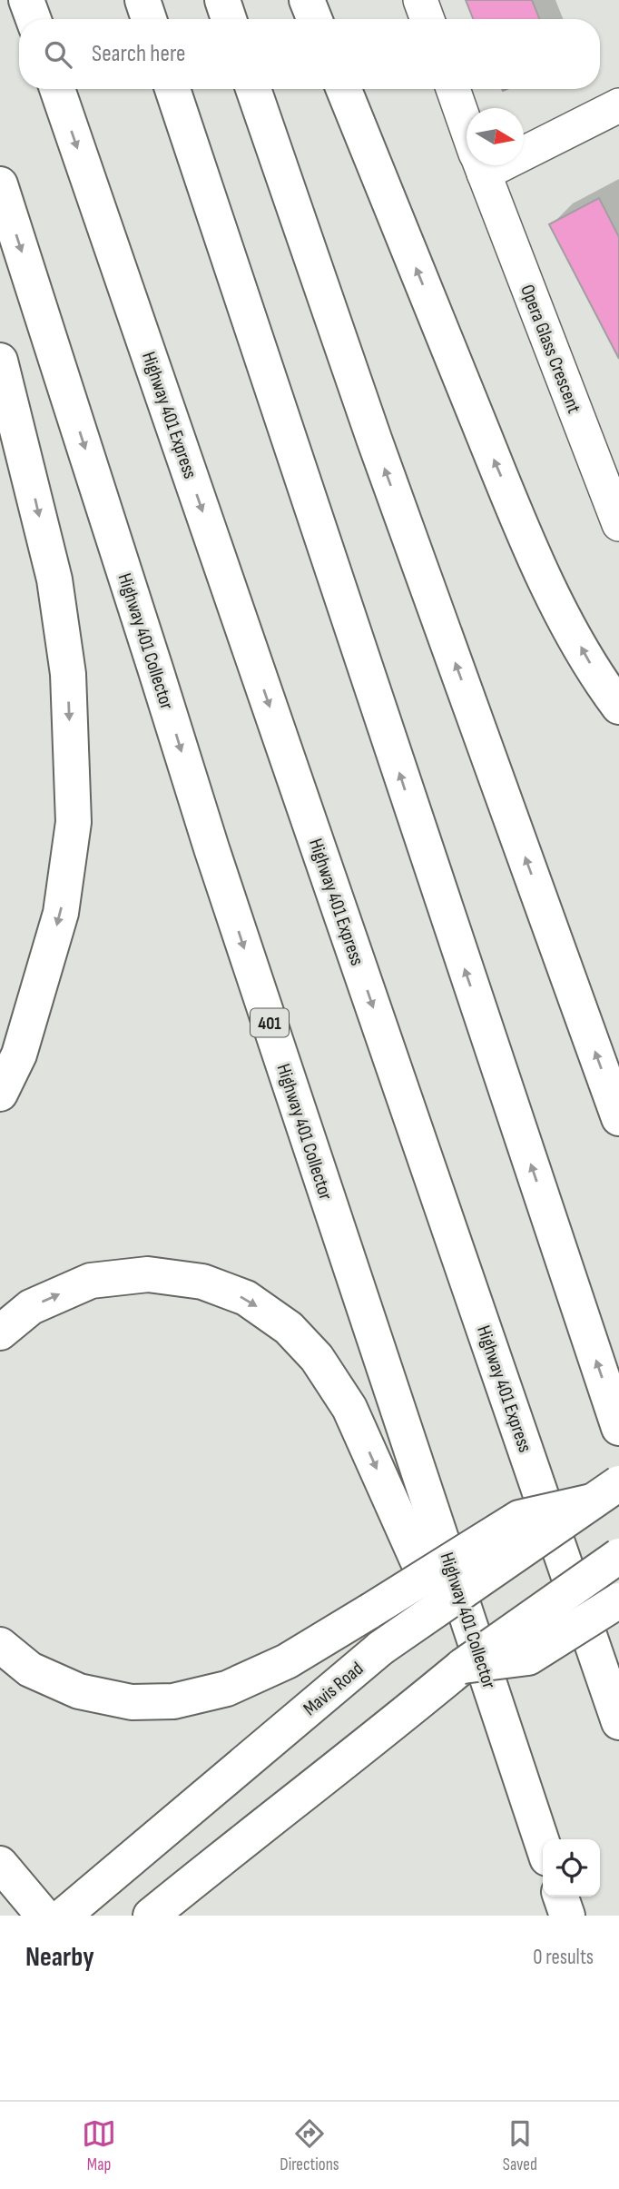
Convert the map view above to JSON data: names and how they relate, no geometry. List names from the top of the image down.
{
  "streets": {
    "main road": [
      "Highway 401 Express",
      "Highway 401 Collector",
      "401",
      "Mavis Road"
    ],
    "street": ["Opera Glass Crescent"]
  },
  "north": "right",
  "page": {
    "search": "Search here",
    "heading": ["Nearby", "0 results"],
    "nav": ["Map", "Directions", "Saved"]
  }
}
